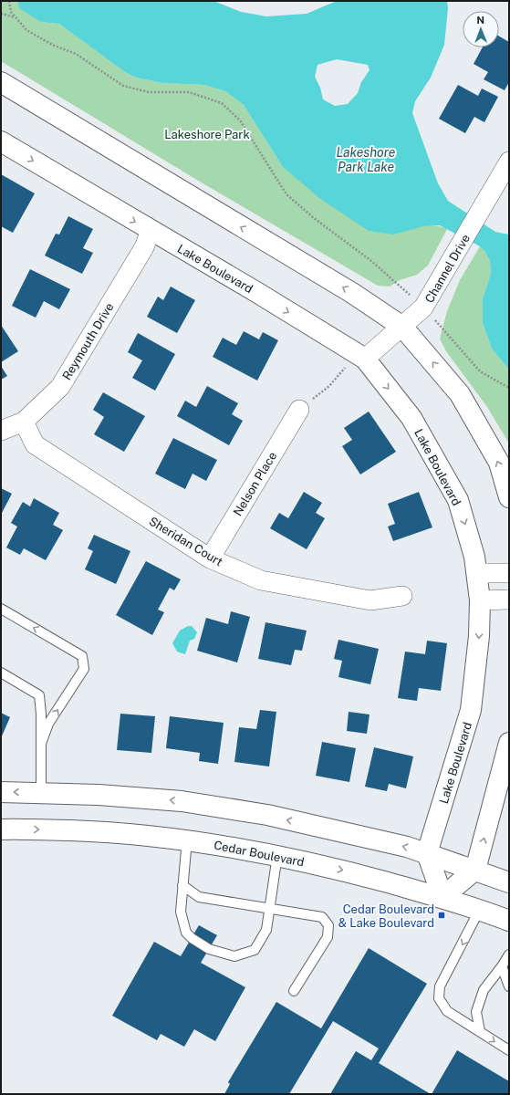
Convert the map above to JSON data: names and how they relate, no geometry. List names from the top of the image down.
{
  "streets": {
    "street": [
      "Lake Boulevard",
      "Channel Drive",
      "Reymouth Drive",
      "Nelson Place",
      "Sheridan Court",
      "Cedar Boulevard"
    ]
  },
  "crossings": [
    ["Lake Boulevard", "Channel Drive"],
    ["Lake Boulevard", "Reymouth Drive"],
    ["Reymouth Drive", "Sheridan Court"],
    ["Nelson Place", "Sheridan Court"]
  ],
  "one_way": ["Lake Boulevard"],
  "water": ["Lakeshore Park Lake"],
  "parks": ["Lakeshore Park"],
  "places": {
    "transit": ["Cedar Boulevard & Lake Boulevard"]
  },
  "north": "top"
}
